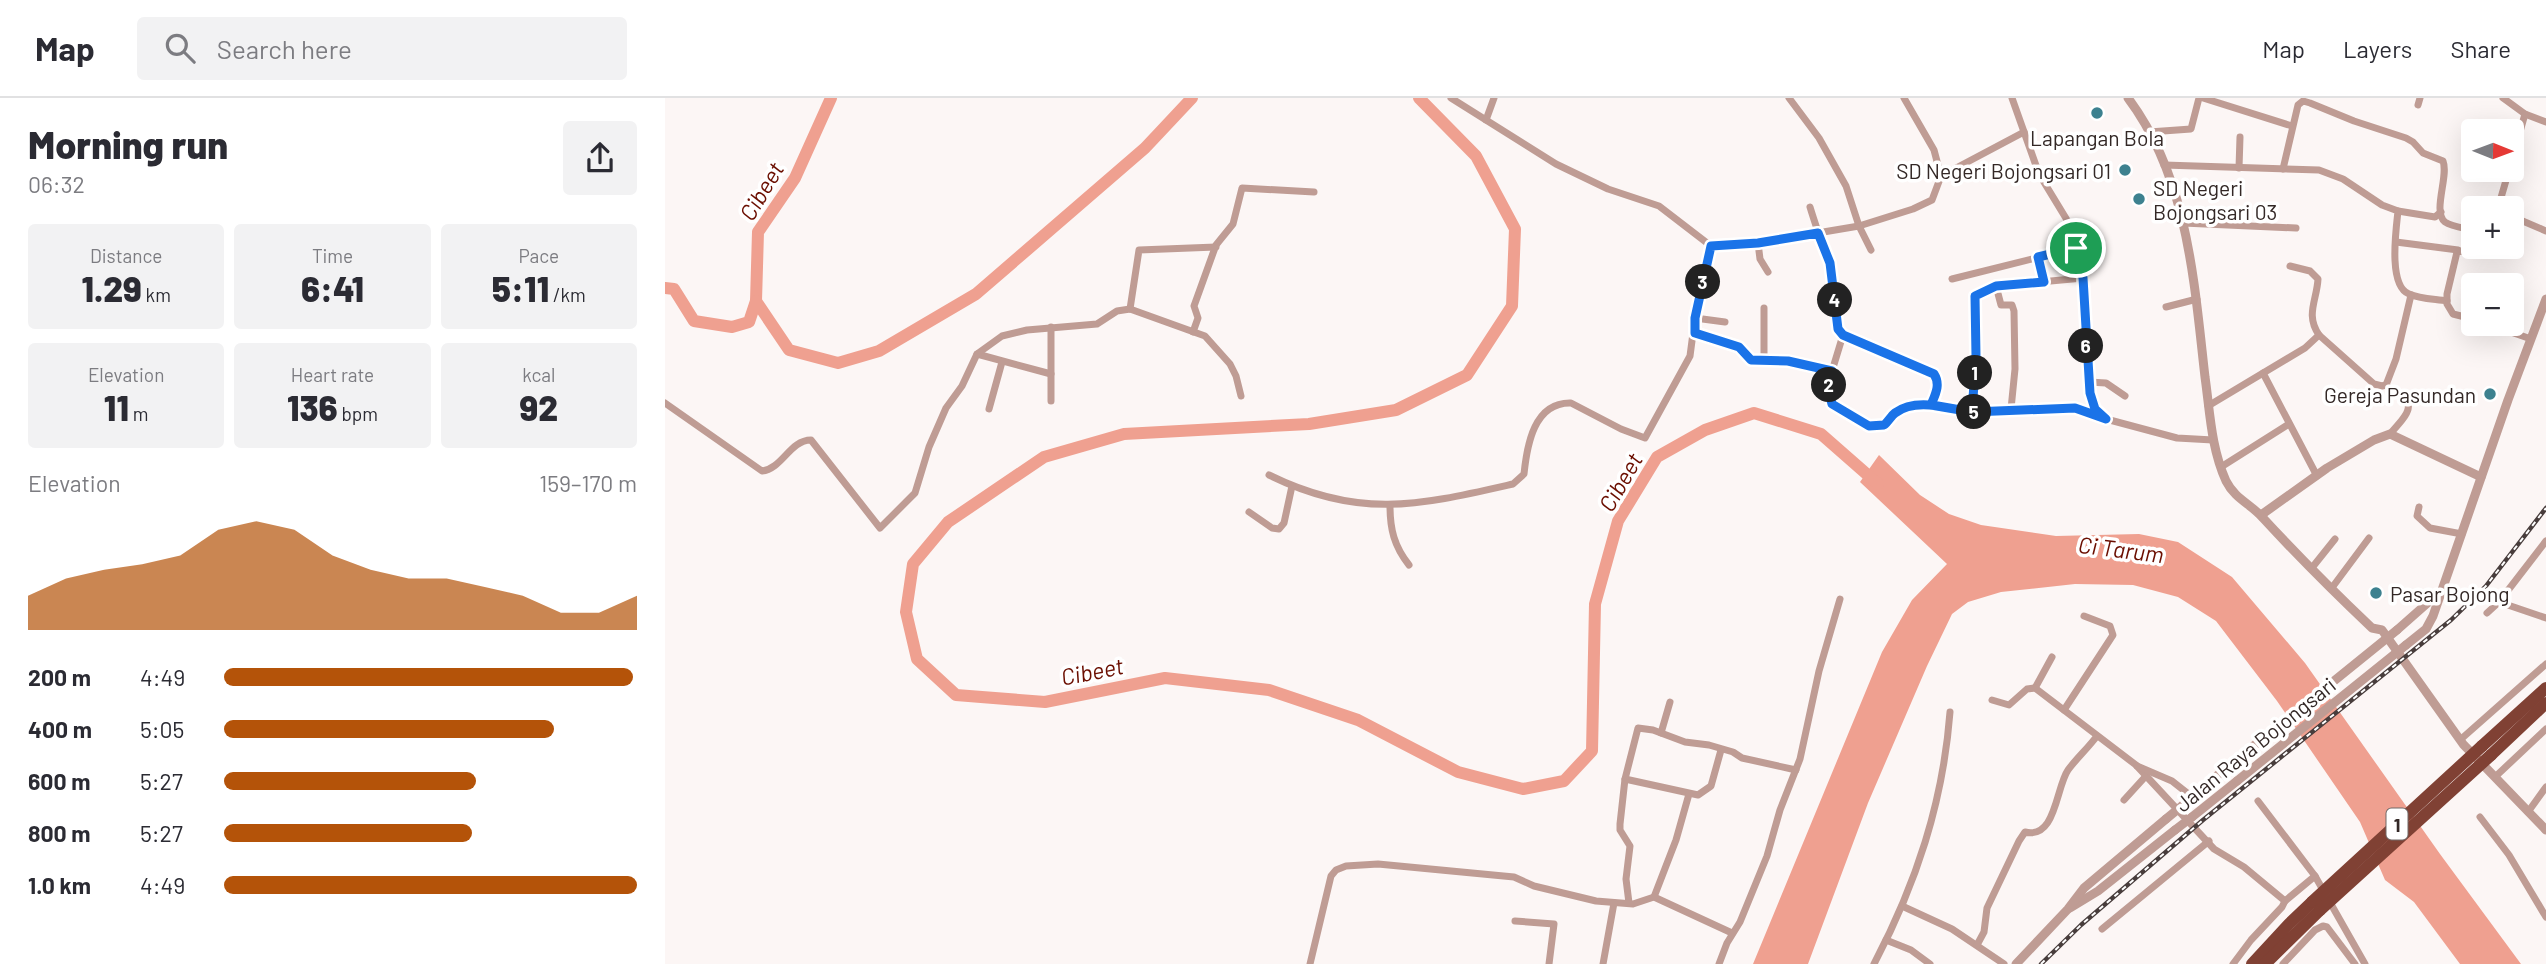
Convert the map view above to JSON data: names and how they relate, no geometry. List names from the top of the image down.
{
  "streets": {
    "highway": ["1"],
    "street": ["Jalan Raya Bojongsari"]
  },
  "water": ["Cibeet", "Ci Tarum"],
  "places": [
    "Lapangan Bola",
    "SD Negeri Bojongsari 01",
    "SD Negeri Bojongsari 03",
    "Gereja Pasundan",
    "Pasar Bojong"
  ],
  "north": "right",
  "page": {
    "header": "Map",
    "search": "Search here",
    "nav": ["Map", "Layers", "Share"],
    "heading": ["Morning run", "06:32"],
    "map_buttons": ["+", "−"],
    "stats": [
      ["Distance", "1.29 km"],
      ["Time", "6:41"],
      ["Pace", "5:11 /km"],
      ["Elevation", "11 m"],
      ["Heart rate", "136 bpm"],
      ["kcal", "92"]
    ],
    "pins": [
      "3",
      "4",
      "6",
      "1",
      "2",
      "5"
    ],
    "chart": ["Elevation", "159–170 m"],
    "list": [
      {
        "name": "200 m",
        "note": "4:49"
      },
      {
        "name": "400 m",
        "note": "5:05"
      },
      {
        "name": "600 m",
        "note": "5:27"
      },
      {
        "name": "800 m",
        "note": "5:27"
      },
      {
        "name": "1.0 km",
        "note": "4:49"
      }
    ]
  }
}
